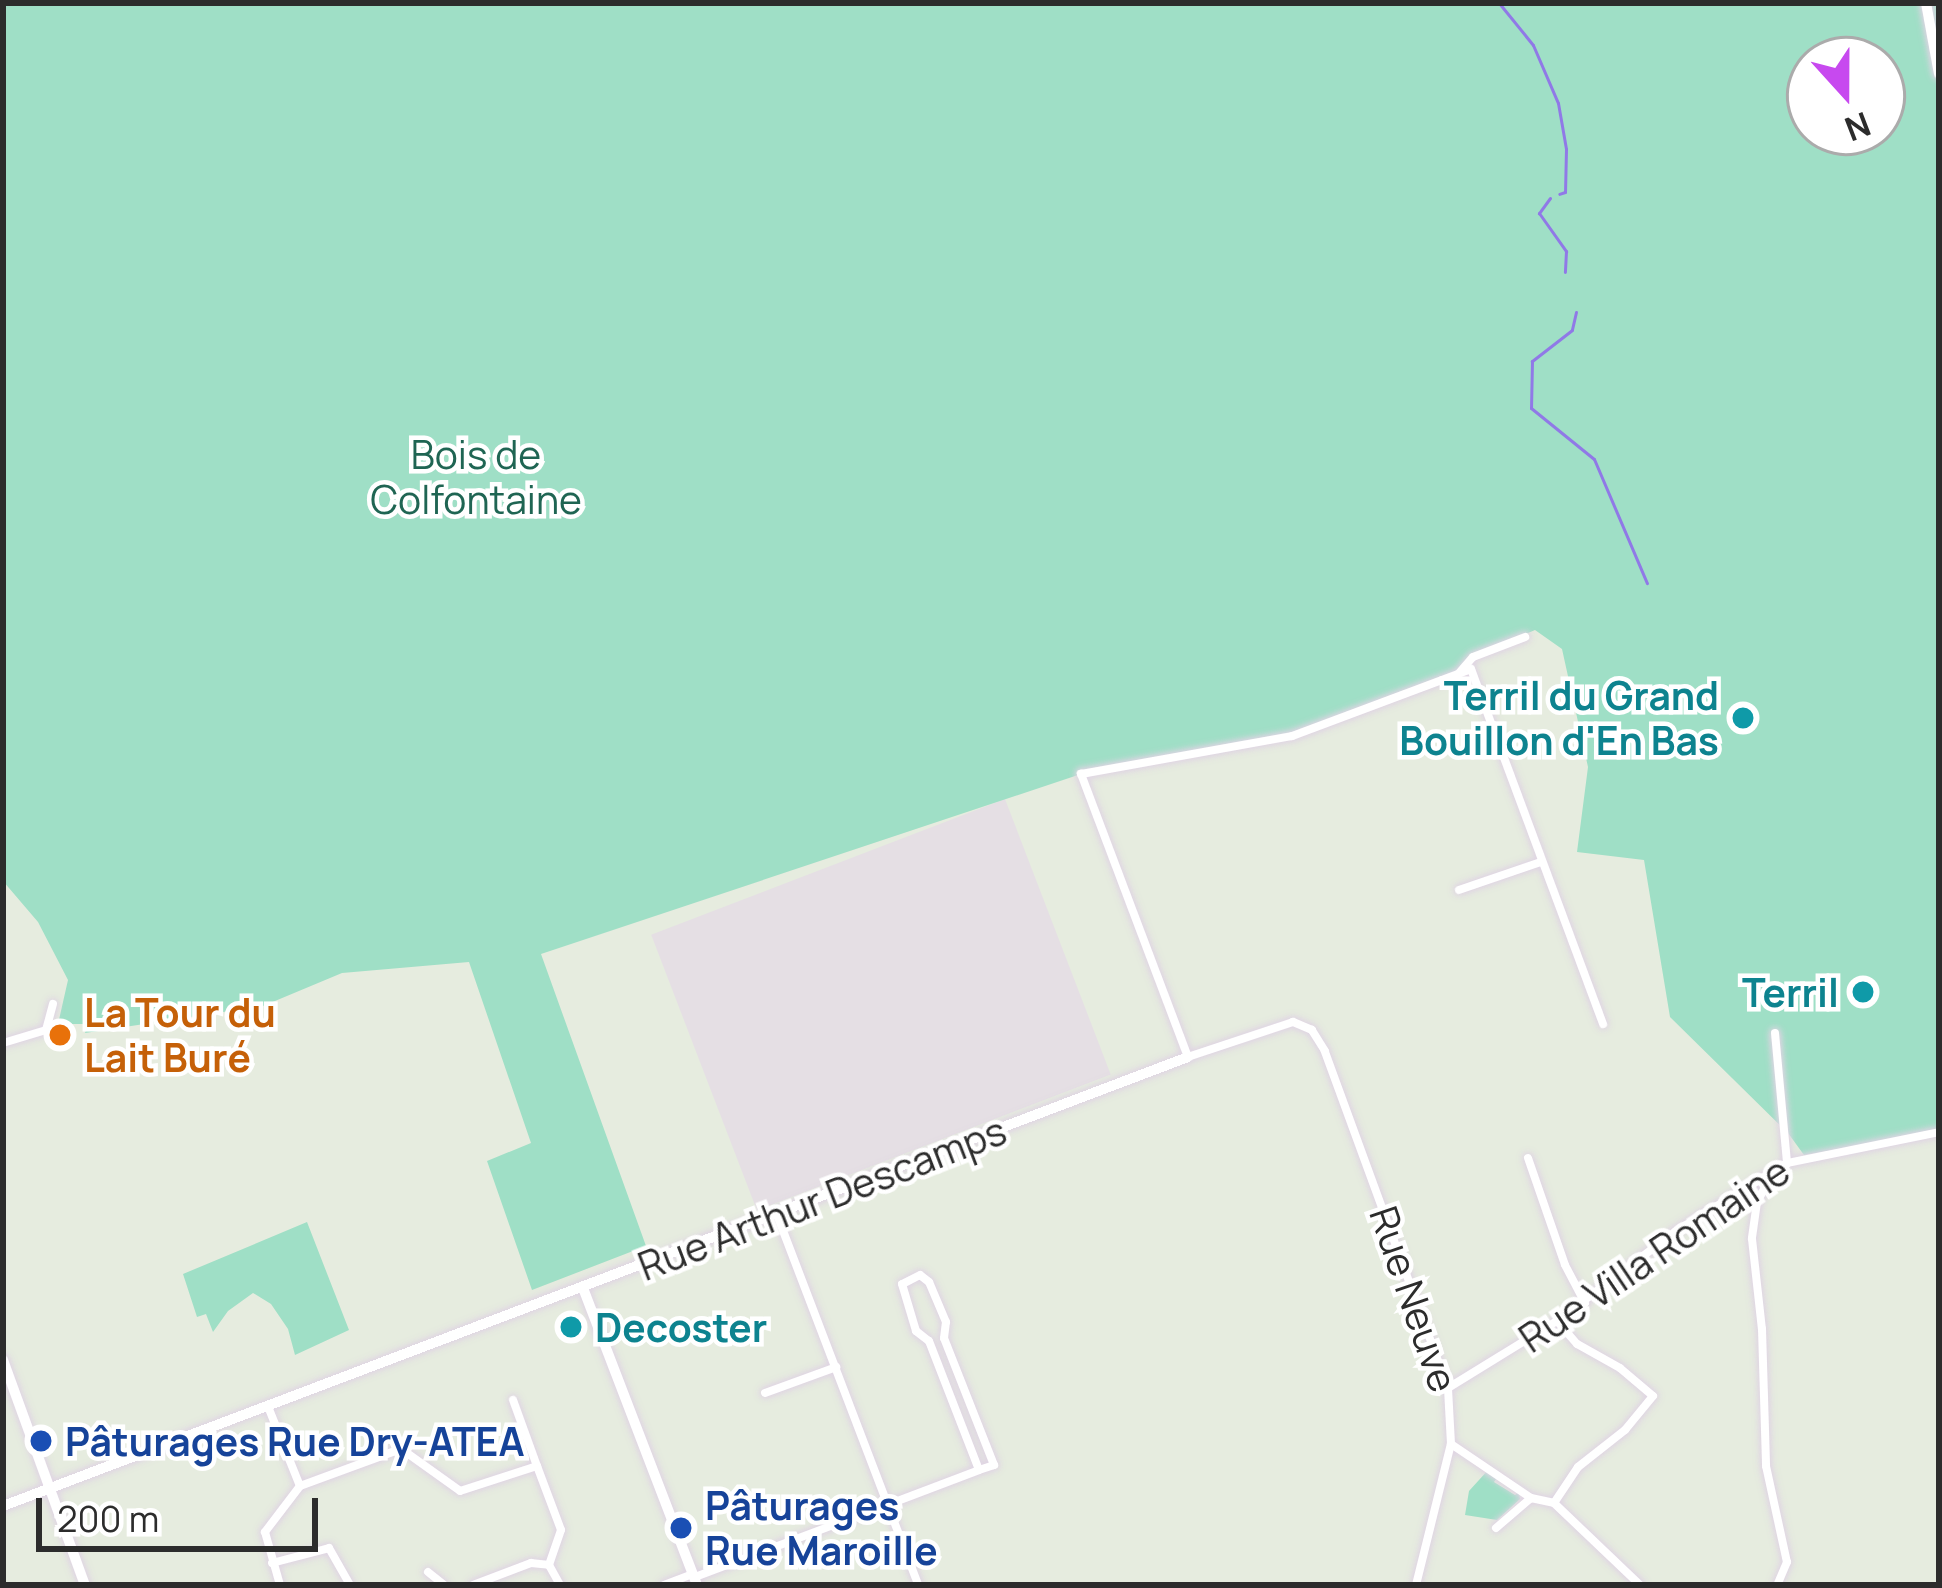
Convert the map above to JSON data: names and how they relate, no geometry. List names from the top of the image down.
{
  "streets": {
    "street": ["Rue Arthur Descamps", "Rue Villa Romaine", "Rue Neuve"]
  },
  "crossings": [
    ["Rue Arthur Descamps", "Rue Neuve"],
    ["Rue Villa Romaine", "Rue Neuve"]
  ],
  "parks": ["Bois de Colfontaine"],
  "places": [
    "Terril du Grand Bouillon d'En Bas",
    "Terril",
    "La Tour du Lait Buré",
    "Decoster",
    "Pâturages Rue Dry-ATEA",
    "Pâturages Rue Maroille"
  ],
  "scale_bar": "200 m",
  "north": "bottom"
}
